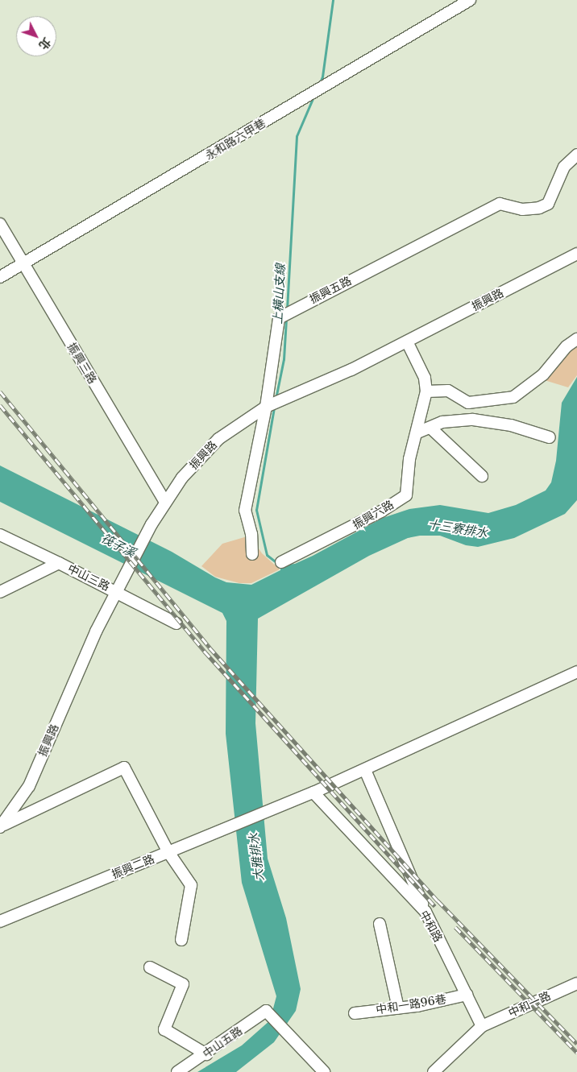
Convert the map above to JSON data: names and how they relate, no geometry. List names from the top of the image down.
{
  "streets": {
    "street": [
      "永和路六甲巷",
      "振興五路",
      "振興路",
      "振興三路",
      "振興六路",
      "中山三路",
      "振興二路",
      "中和路",
      "中和一路96巷",
      "中和一路",
      "中山五路"
    ]
  },
  "crossings": [
    ["永和路六甲巷", "振興三路"],
    ["振興五路", "振興路"],
    ["振興路", "振興三路"],
    ["振興路", "振興六路"],
    ["振興路", "中山三路"],
    ["振興二路", "中和路"],
    ["中和路", "中和一路96巷"],
    ["中和路", "中和一路"]
  ],
  "water": [
    "上橫山支線",
    "十三寮排水",
    "筏子溪",
    "大雅排水"
  ],
  "north": "bottom right"
}
